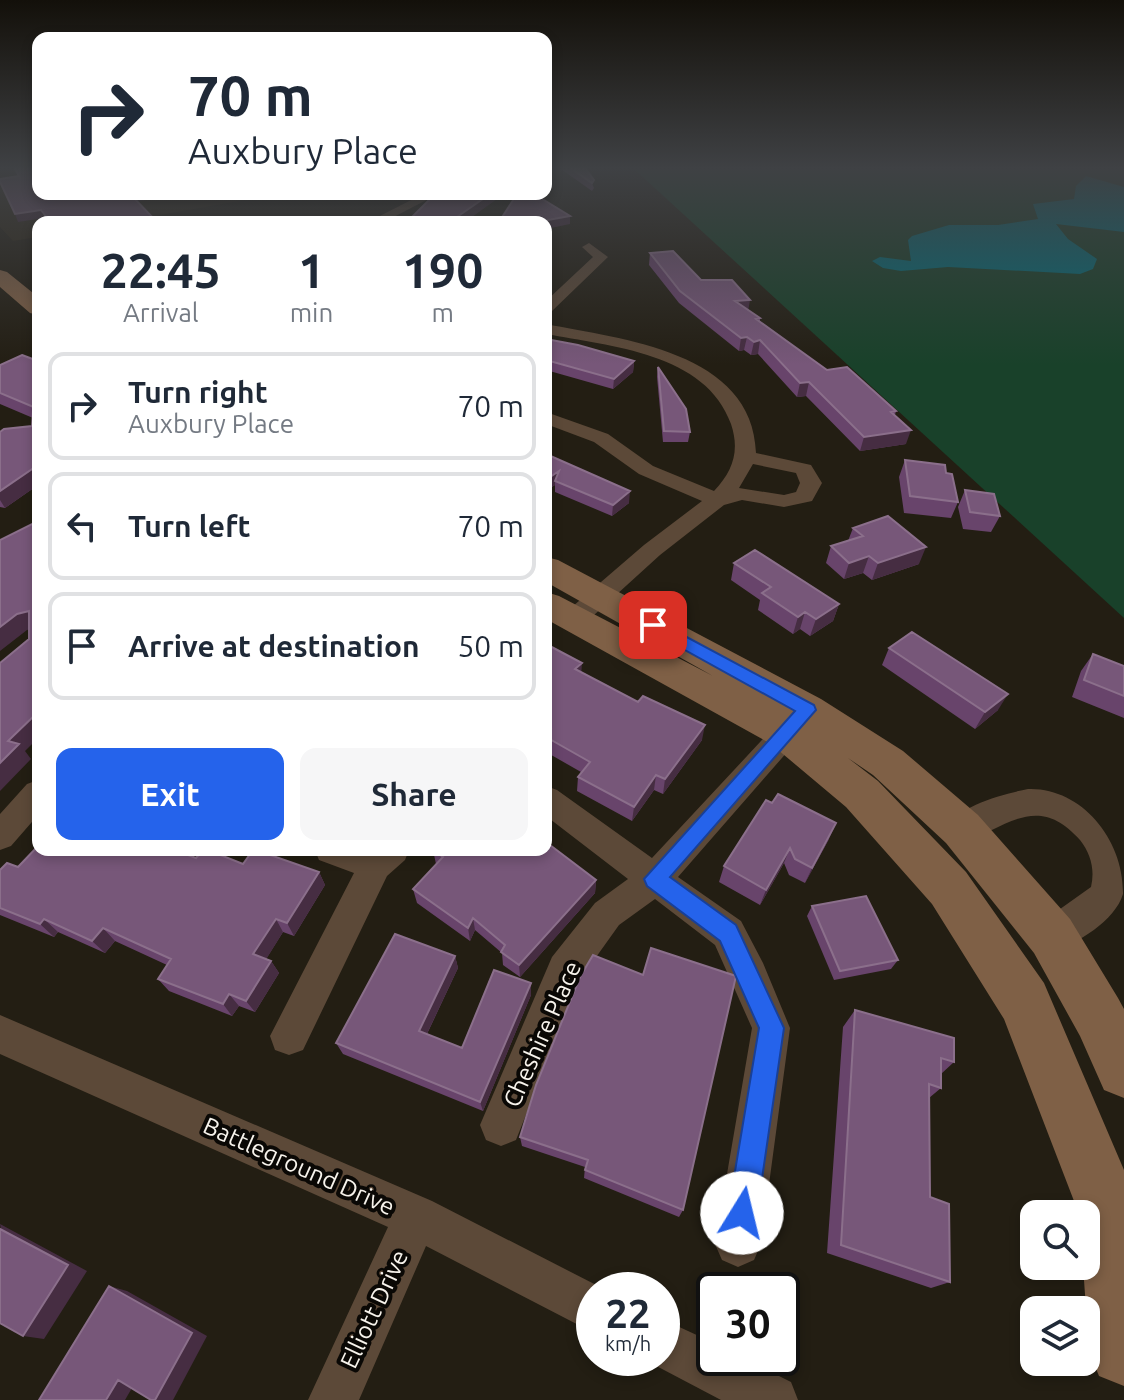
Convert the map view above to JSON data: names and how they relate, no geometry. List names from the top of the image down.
{
  "streets": {
    "street": ["Cheshire Place", "Battleground Drive", "Elliott Drive"]
  },
  "crossings": [
    ["Battleground Drive", "Elliott Drive"]
  ],
  "page": {
    "turn": ["70 m", "Auxbury Place"],
    "eta": [
      "22:45",
      "Arrival",
      "1",
      "min",
      "190",
      "m"
    ],
    "list": [
      {
        "name": "Turn right",
        "note": "Auxbury Place",
        "value": "70 m"
      },
      {
        "name": "Turn left",
        "value": "70 m"
      },
      {
        "name": "Arrive at destination",
        "value": "50 m"
      }
    ],
    "buttons": ["Exit", "Share"],
    "speed": "22 km/h",
    "limit": "30"
  }
}
